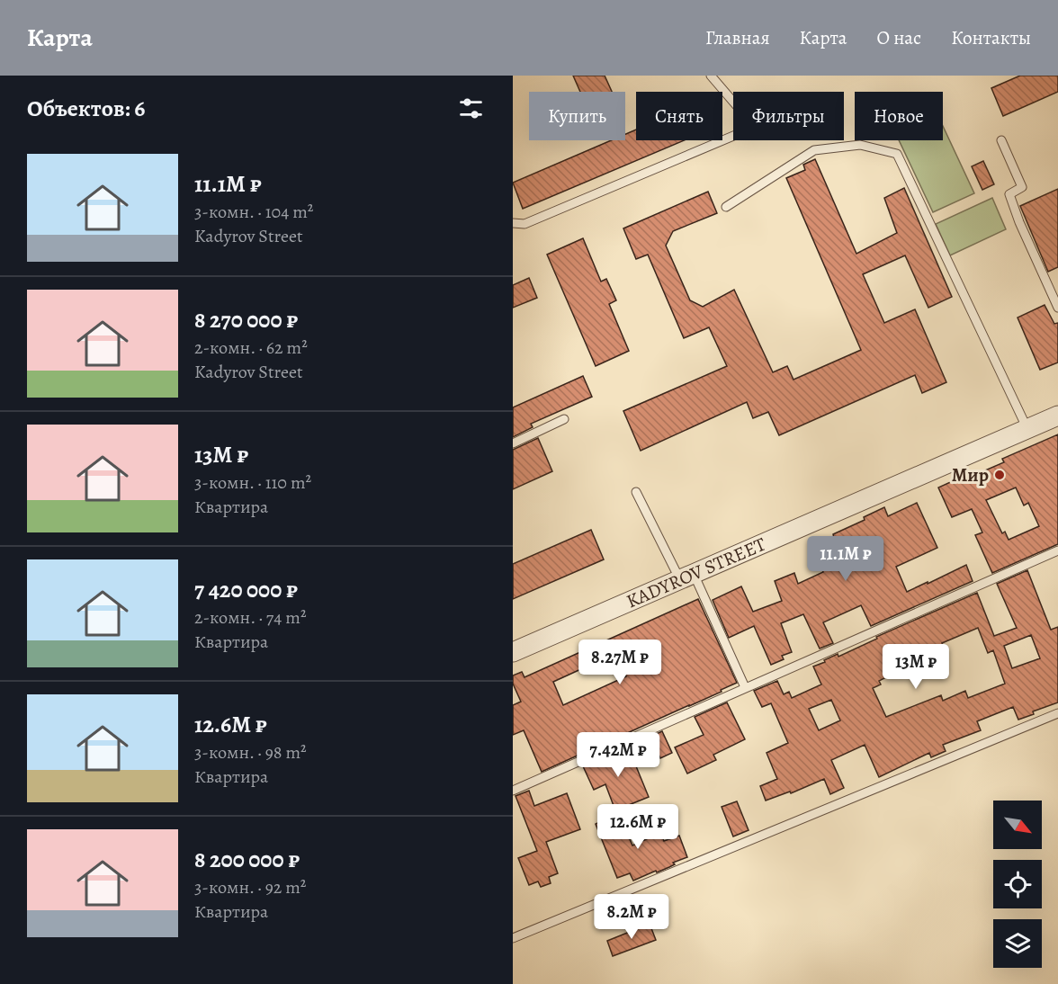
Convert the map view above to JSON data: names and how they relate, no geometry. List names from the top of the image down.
{
  "streets": {
    "street": ["KADYROV STREET"]
  },
  "places": ["Мир"],
  "north": "bottom right",
  "page": {
    "header": "Карта",
    "nav": [
      "Главная",
      "Карта",
      "О нас",
      "Контакты"
    ],
    "heading": "Объектов: 6",
    "chip": [
      "Купить",
      "Снять",
      "Фильтры",
      "Новое"
    ],
    "list": [
      {
        "name": "11.1M ₽",
        "note": "3-комн. · 104 m² · Kadyrov Street"
      },
      {
        "name": "8 270 000 ₽",
        "note": "2-комн. · 62 m² · Kadyrov Street"
      },
      {
        "name": "13M ₽",
        "note": "3-комн. · 110 m² · Квартира"
      },
      {
        "name": "7 420 000 ₽",
        "note": "2-комн. · 74 m² · Квартира"
      },
      {
        "name": "12.6M ₽",
        "note": "3-комн. · 98 m² · Квартира"
      },
      {
        "name": "8 200 000 ₽",
        "note": "3-комн. · 92 m² · Квартира"
      }
    ],
    "price": [
      "11.1M ₽",
      "8.27M ₽",
      "13M ₽",
      "7.42M ₽",
      "12.6M ₽",
      "8.2M ₽"
    ]
  }
}
